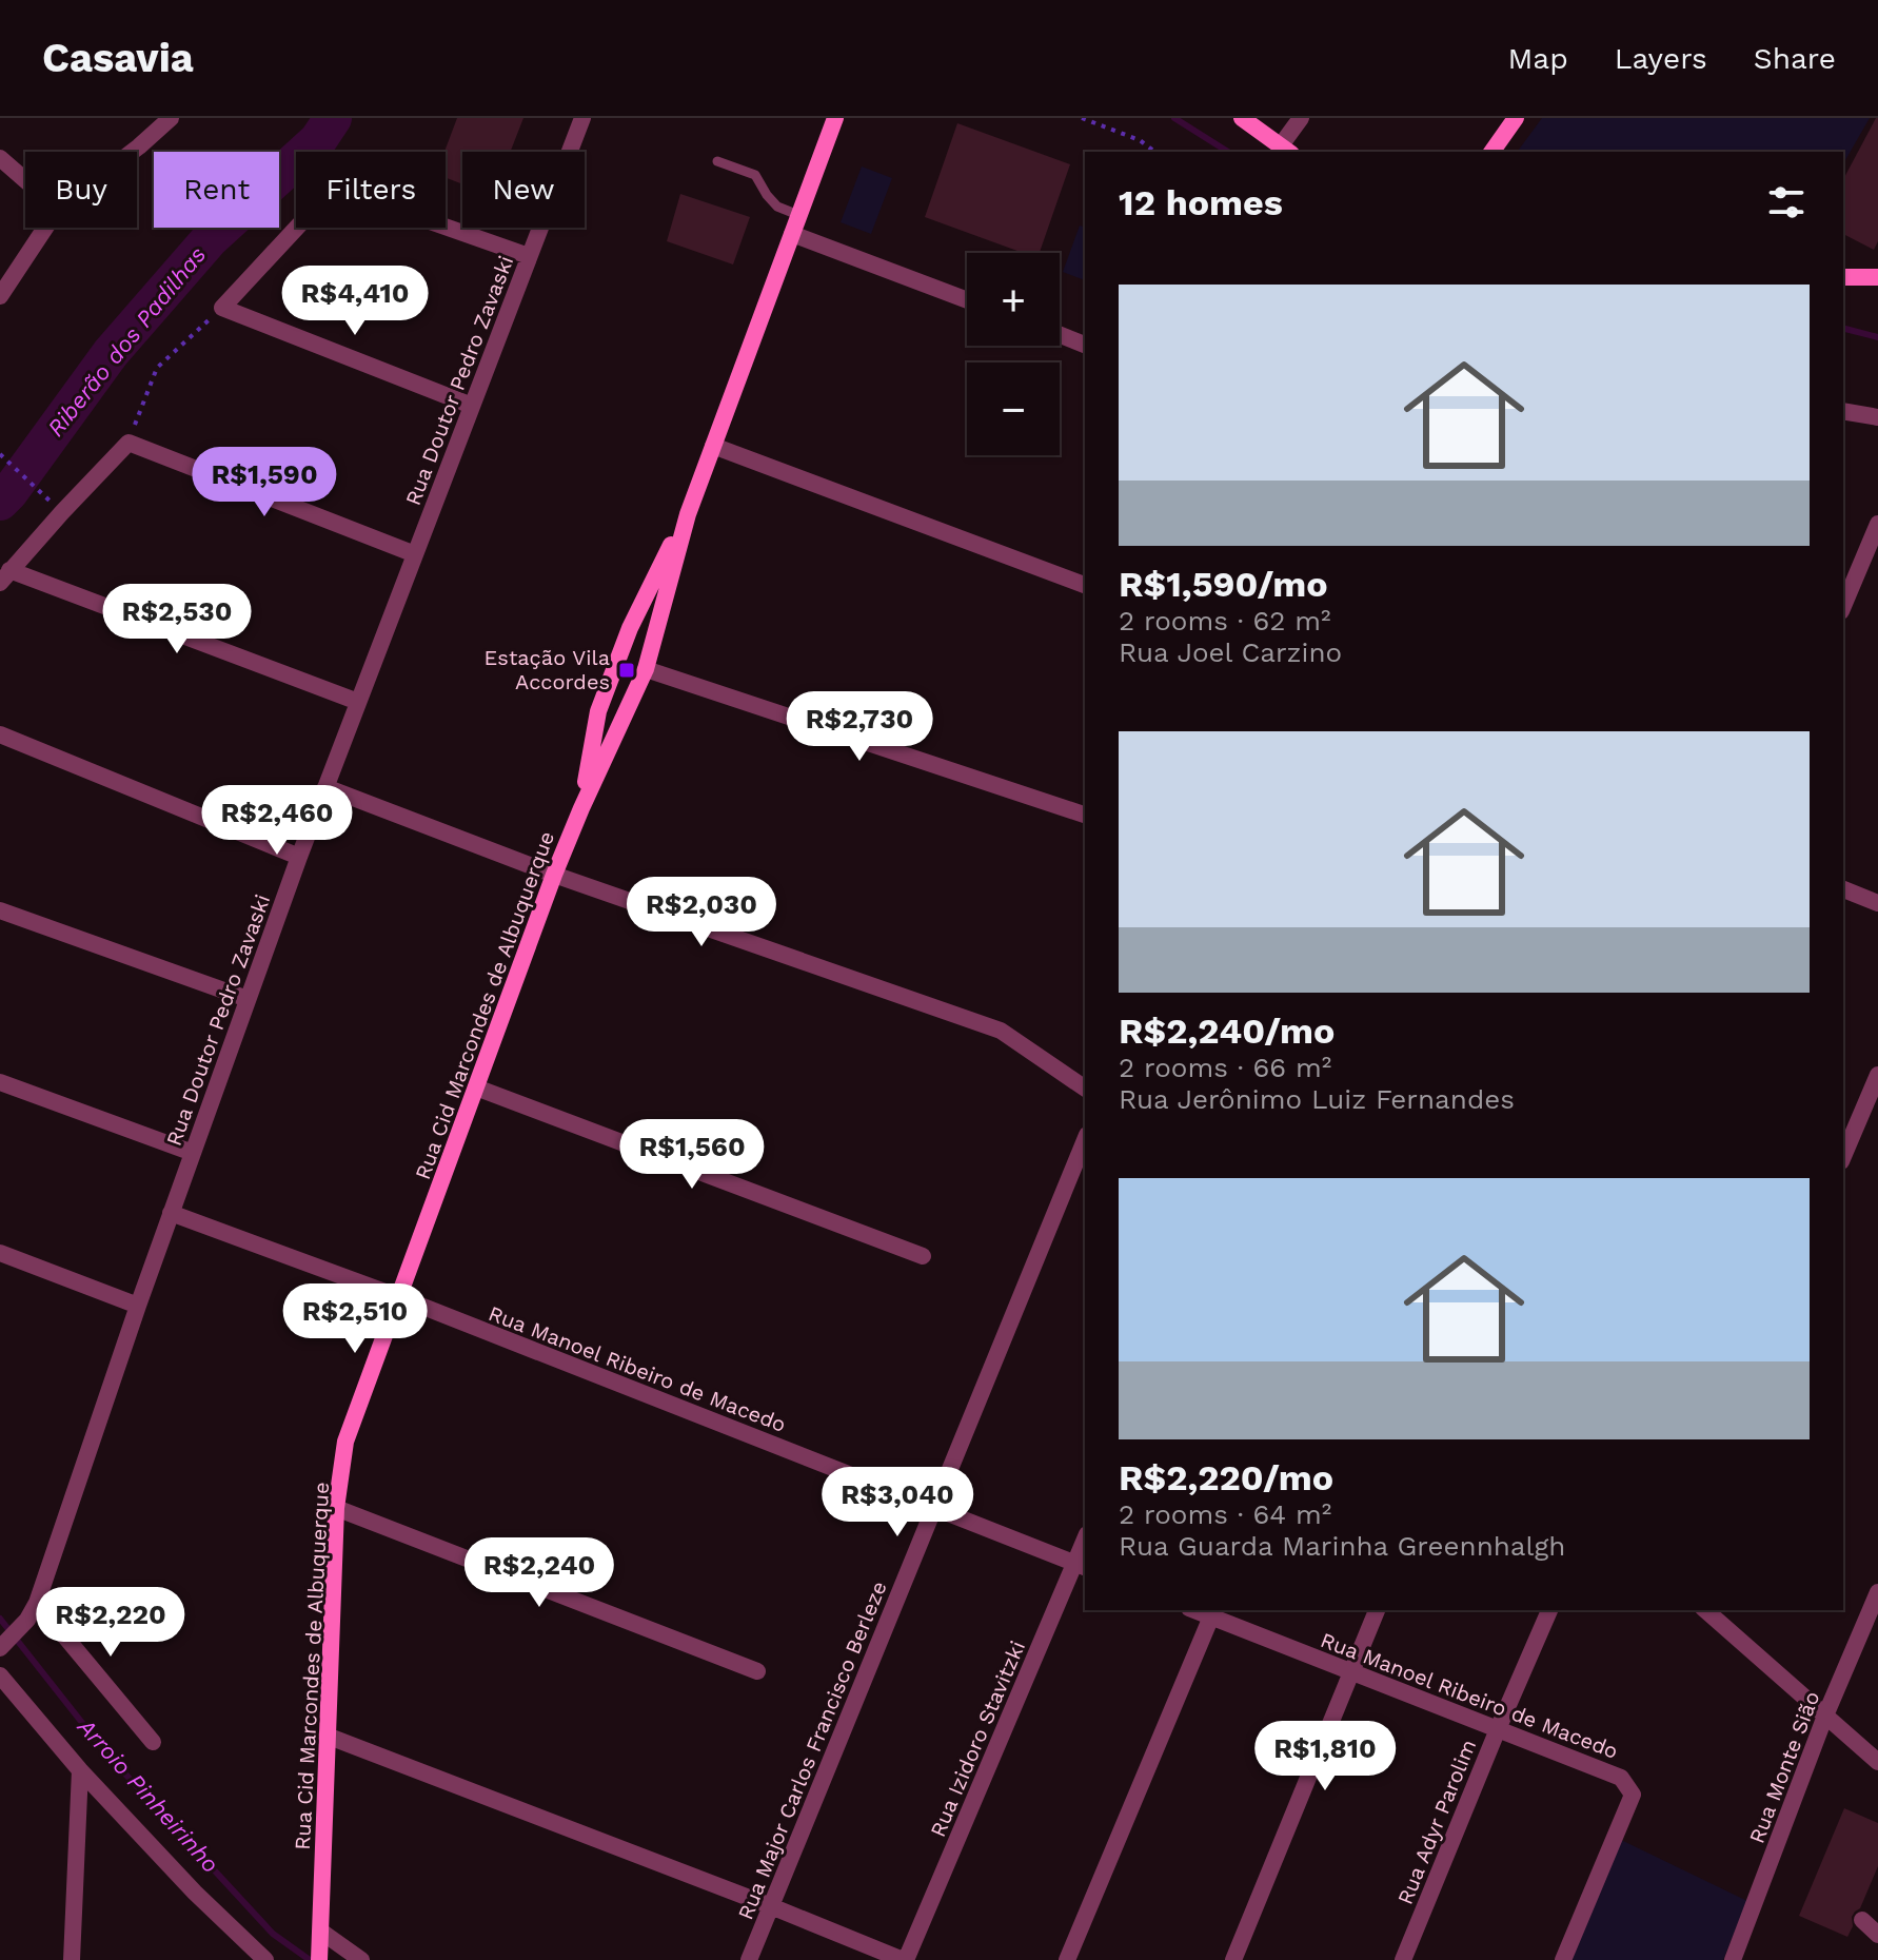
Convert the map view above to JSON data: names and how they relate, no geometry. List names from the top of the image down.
{
  "streets": {
    "street": [
      "Rua Doutor Pedro Zavaski",
      "Rua Cid Marcondes de Albuquerque",
      "Rua Manoel Ribeiro de Macedo",
      "Rua Izidoro Stavitzki",
      "Rua Major Carlos Francisco Berleze",
      "Rua Monte Sião",
      "Rua Adyr Parolim"
    ]
  },
  "crossings": [
    ["Rua Doutor Pedro Zavaski", "Rua Manoel Ribeiro de Macedo"],
    ["Rua Cid Marcondes de Albuquerque", "Rua Manoel Ribeiro de Macedo"],
    ["Rua Manoel Ribeiro de Macedo", "Rua Izidoro Stavitzki"],
    ["Rua Manoel Ribeiro de Macedo", "Rua Major Carlos Francisco Berleze"],
    ["Rua Manoel Ribeiro de Macedo", "Rua Adyr Parolim"]
  ],
  "water": ["Riberão dos Padilhas", "Arroio Pinheirinho"],
  "places": {
    "transit": ["Estação Vila Accordes"]
  },
  "page": {
    "header": "Casavia",
    "nav": ["Map", "Layers", "Share"],
    "chip": [
      "Buy",
      "Rent",
      "Filters",
      "New"
    ],
    "heading": "12 homes",
    "map_buttons": ["+", "−"],
    "list": [
      {
        "name": "R$1,590/mo",
        "note": "2 rooms · 62 m² · Rua Joel Carzino"
      },
      {
        "name": "R$2,240/mo",
        "note": "2 rooms · 66 m² · Rua Jerônimo Luiz Fernandes"
      },
      {
        "name": "R$2,220/mo",
        "note": "2 rooms · 64 m² · Rua Guarda Marinha Greennhalgh"
      }
    ],
    "price": [
      "R$4,410",
      "R$1,590",
      "R$2,530",
      "R$2,730",
      "R$2,460",
      "R$2,030",
      "R$1,560",
      "R$2,510",
      "R$3,040",
      "R$2,240",
      "R$2,220",
      "R$1,810"
    ]
  }
}
